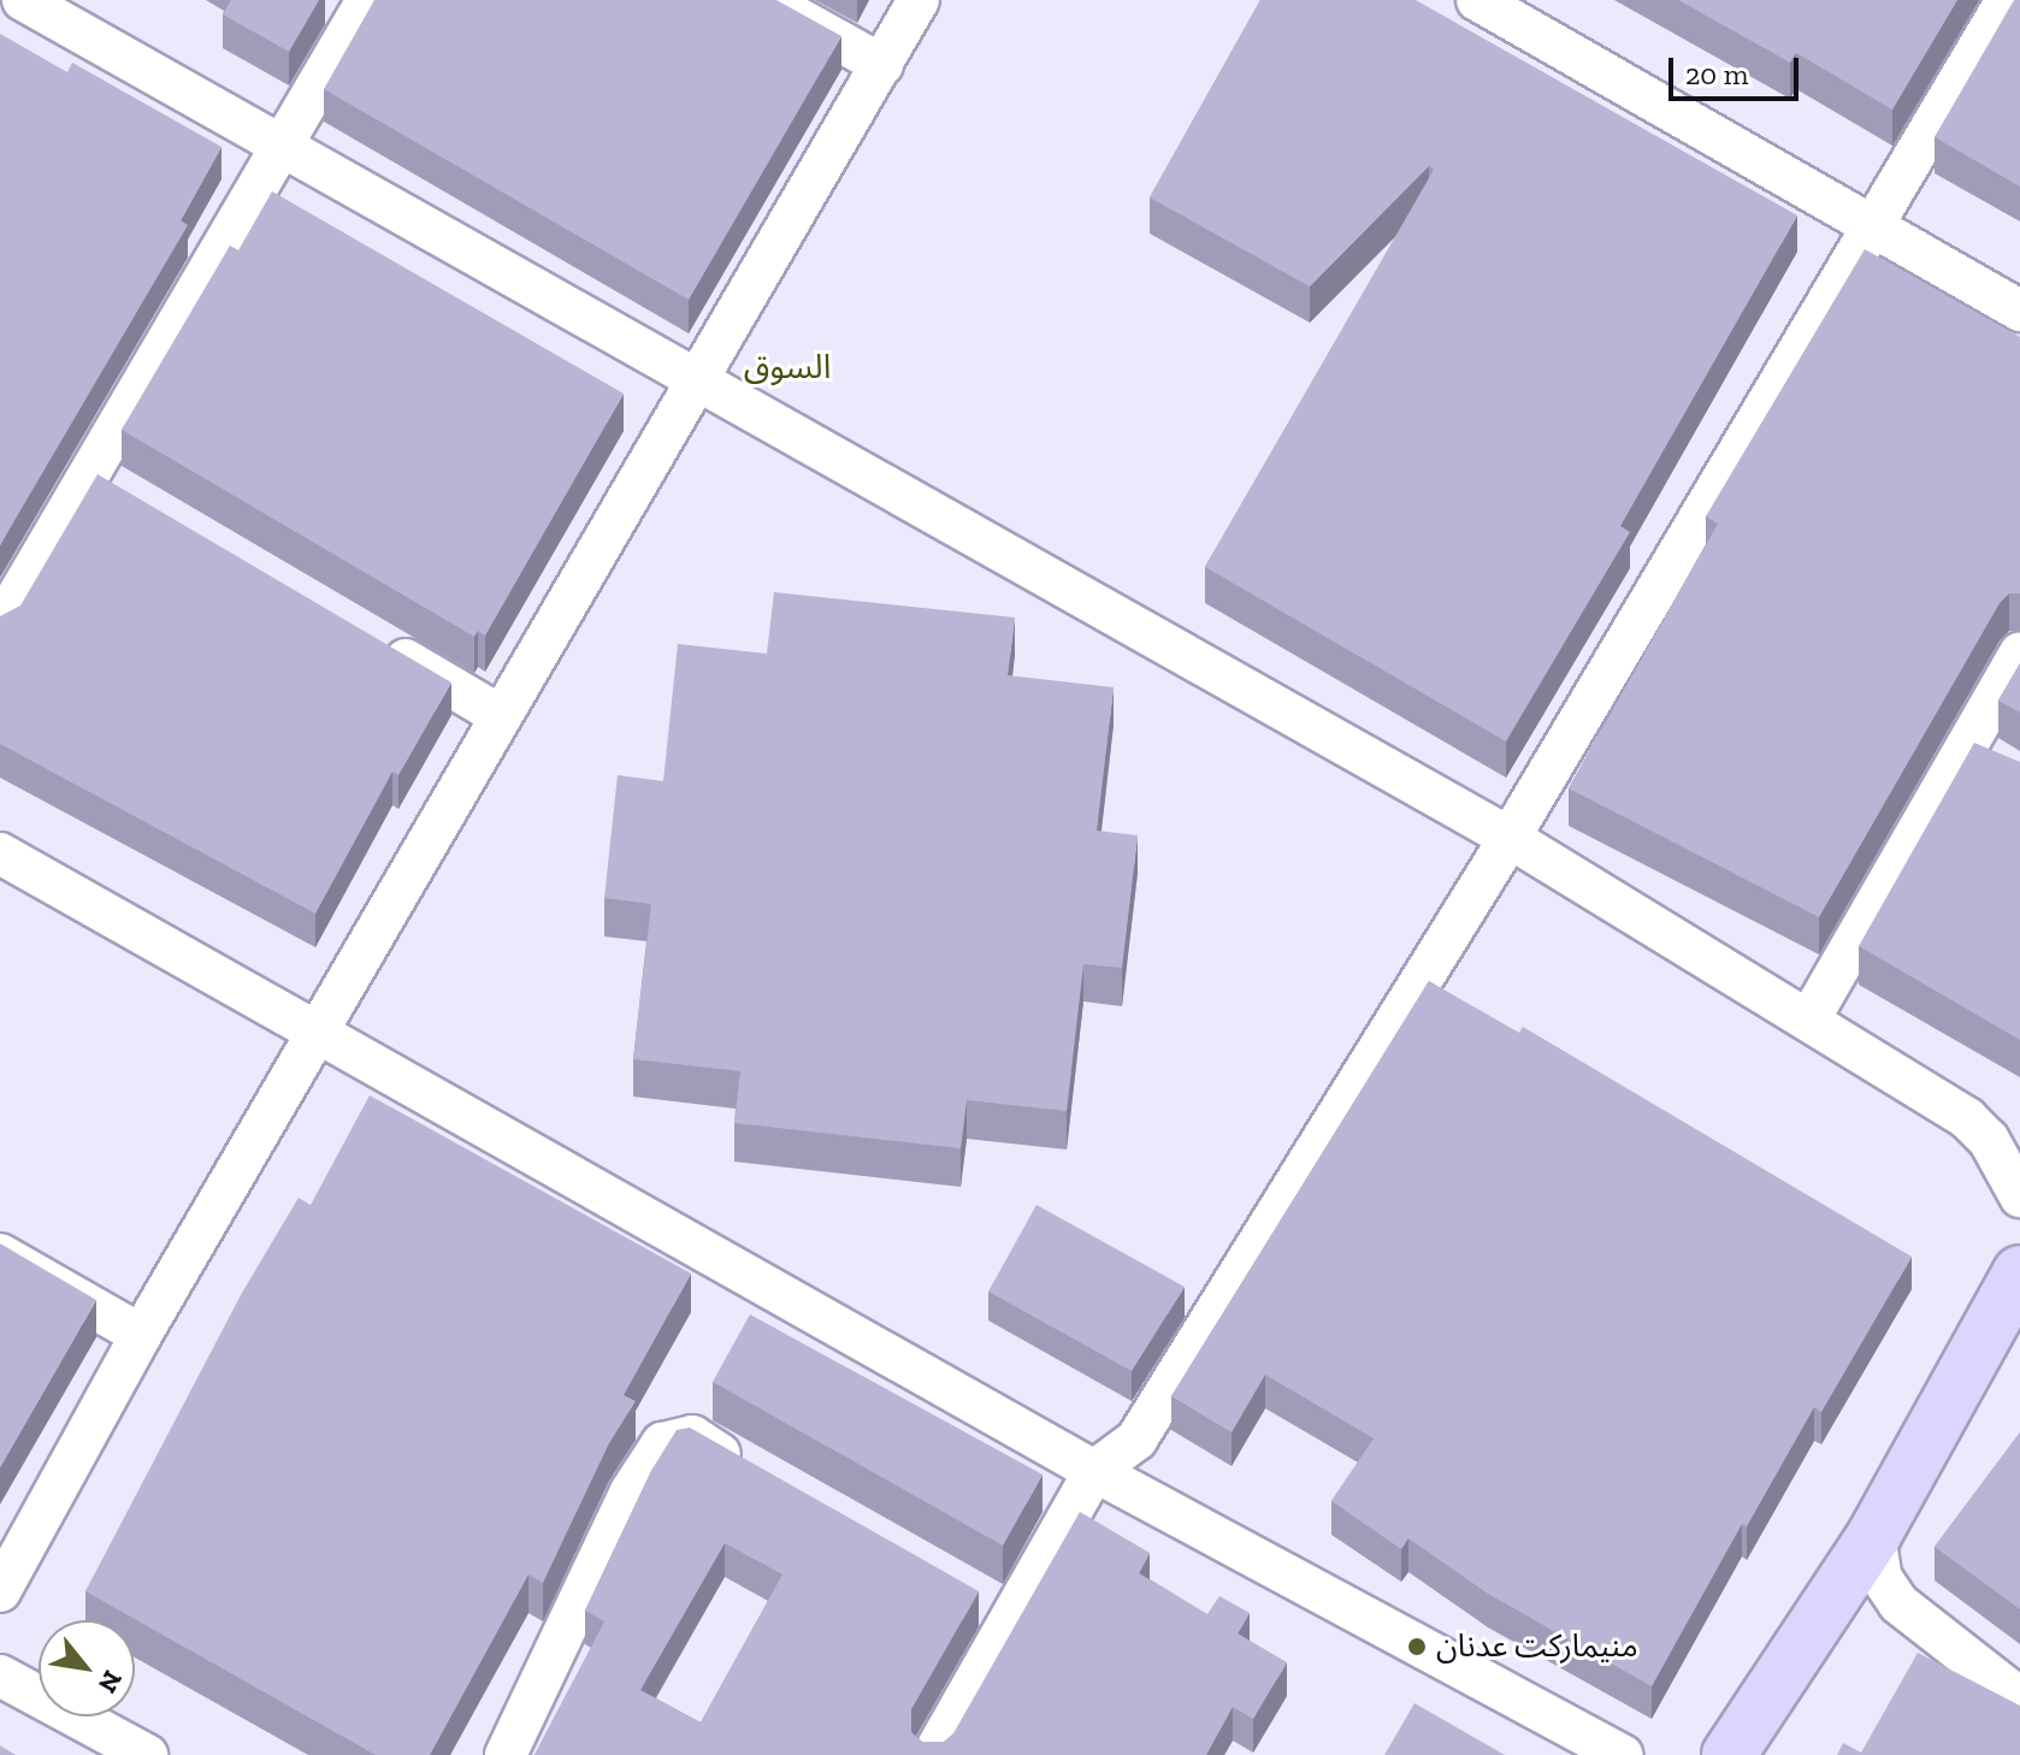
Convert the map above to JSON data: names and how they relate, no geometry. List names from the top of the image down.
{
  "districts": ["السوق"],
  "places": ["منيماركت عدنان"],
  "scale_bar": "20 m",
  "north": "bottom right"
}
